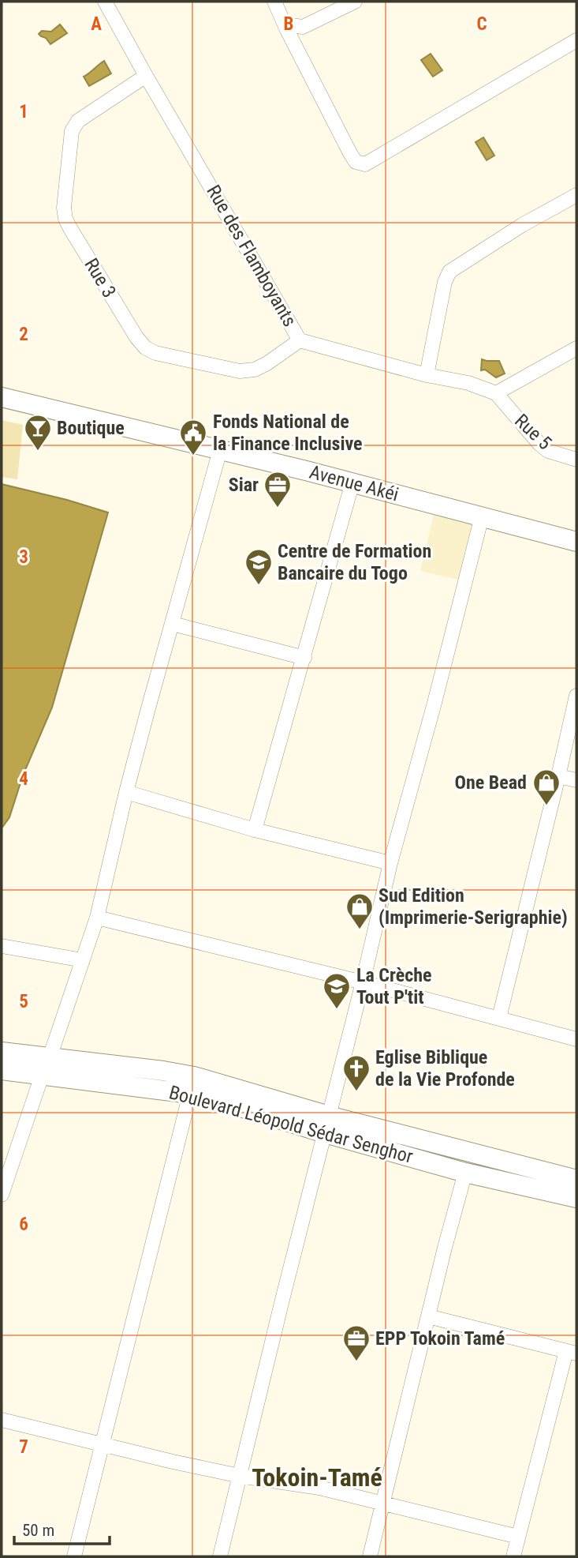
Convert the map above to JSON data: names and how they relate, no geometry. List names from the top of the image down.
{
  "streets": {
    "main road": ["Avenue Akéi", "Boulevard Léopold Sédar Senghor"],
    "street": ["Rue des Flamboyants", "Rue 3", "Rue 5"]
  },
  "crossings": [
    ["Rue des Flamboyants", "Rue 3"],
    ["Rue des Flamboyants", "Rue 5"]
  ],
  "districts": ["Tokoin-Tamé"],
  "places": {
    "bar": ["Boutique"],
    "public building": ["Fonds National de la Finance Inclusive"],
    "office": ["Siar", "EPP Tokoin Tamé"],
    "school or university": ["Centre de Formation Bancaire du Togo", "La Crèche Tout P'tit"],
    "shop": ["One Bead", "Sud Edition (Imprimerie-Serigraphie)"],
    "church": ["Eglise Biblique de la Vie Profonde"]
  },
  "scale_bar": "50 m",
  "grid": {
    "columns": ["A", "B", "C"],
    "rows": [
      "1",
      "2",
      "3",
      "4",
      "5",
      "6",
      "7"
    ]
  }
}
